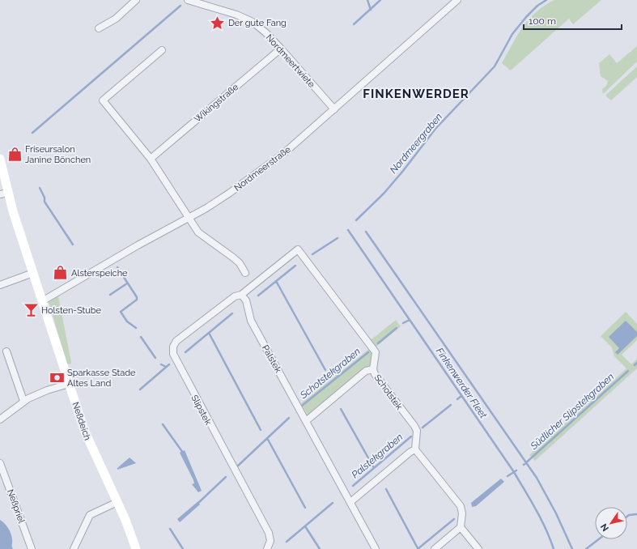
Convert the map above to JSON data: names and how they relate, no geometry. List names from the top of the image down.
{
  "streets": {
    "street": [
      "Nordmeertwiete",
      "Wikingstraße",
      "Nordmeerstraße",
      "Palstek",
      "Schotstek",
      "Slipstek",
      "Neßdeich",
      "Neßpriel"
    ]
  },
  "crossings": [
    ["Nordmeertwiete", "Wikingstraße"],
    ["Nordmeertwiete", "Nordmeerstraße"],
    ["Nordmeerstraße", "Neßdeich"],
    ["Palstek", "Schotstek"],
    ["Palstek", "Slipstek"],
    ["Schotstek", "Slipstek"]
  ],
  "districts": ["FINKENWERDER"],
  "water": [
    "Nordmeergraben",
    "Schotstekgraben",
    "Finkenwerder Fleet",
    "Südlicher Slipstekgraben",
    "Palstekgraben"
  ],
  "places": {
    "place": ["Der gute Fang"],
    "shop": ["Friseursalon Janine Bönchen", "Alsterspeiche"],
    "bar": ["Holsten-Stube"],
    "bank": ["Sparkasse Stade Altes Land"]
  },
  "scale_bar": "100 m",
  "north": "bottom left"
}
